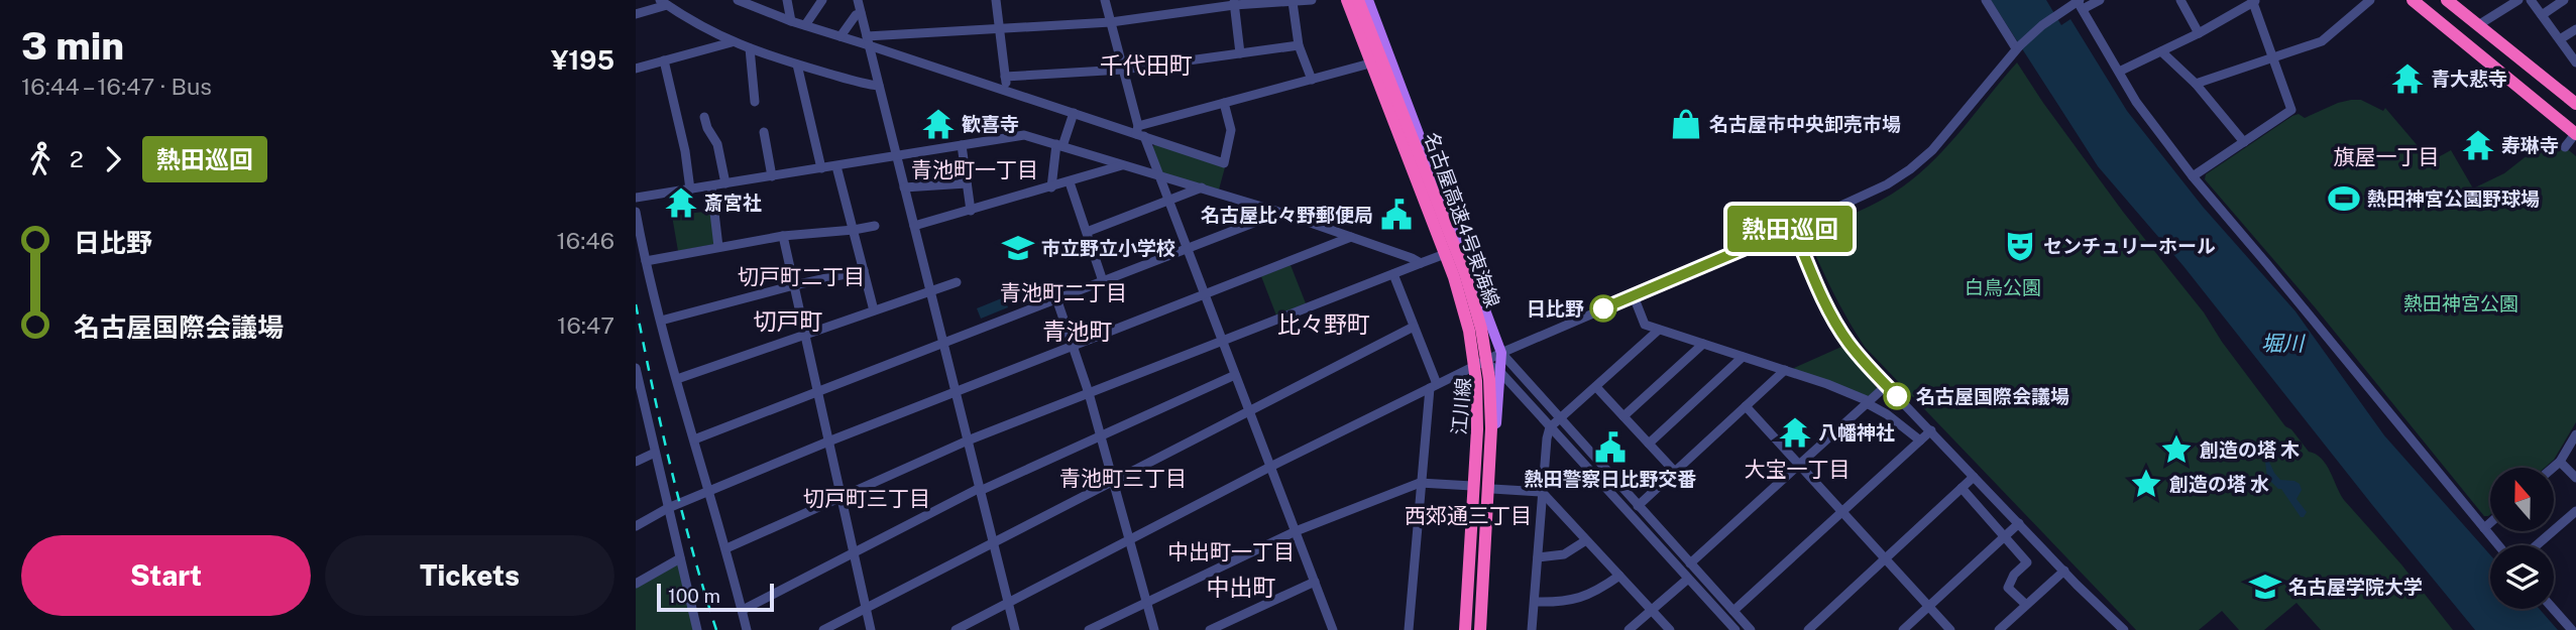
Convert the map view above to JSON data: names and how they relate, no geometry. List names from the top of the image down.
{
  "streets": {
    "highway": ["名古屋高速4号東海線"],
    "main road": ["江川線"]
  },
  "crossings": [
    ["名古屋高速4号東海線", "江川線"]
  ],
  "districts": [
    "千代田町",
    "旗屋一丁目",
    "青池町一丁目",
    "切戸町二丁目",
    "青池町二丁目",
    "切戸町",
    "比々野町",
    "青池町",
    "大宝一丁目",
    "青池町三丁目",
    "切戸町三丁目",
    "西郊通三丁目",
    "中出町一丁目",
    "中出町"
  ],
  "water": ["堀川"],
  "parks": ["白鳥公園", "熱田神宮公園"],
  "places": {
    "temple": [
      "青大悲寺",
      "歓喜寺",
      "寿琳寺",
      "斎宮社",
      "八幡神社"
    ],
    "shop": ["名古屋市中央卸売市場"],
    "sports": ["熱田神宮公園野球場"],
    "public building": ["名古屋比々野郵便局", "熱田警察日比野交番"],
    "theatre": ["センチュリーホール"],
    "school or university": ["市立野立小学校", "名古屋学院大学"],
    "other": ["日比野", "名古屋国際会議場"],
    "place": ["創造の塔 木", "創造の塔 水"]
  },
  "lines": ["bus line 熱田巡回"],
  "scale_bar": "100 m",
  "north": "top",
  "page": {
    "heading": ["3 min", "16:44 – 16:47 · Bus", "¥195"],
    "on_map": "熱田巡回",
    "legs": ["2", "熱田巡回"],
    "list": [
      {
        "name": "日比野",
        "value": "16:46"
      },
      {
        "name": "名古屋国際会議場",
        "value": "16:47"
      }
    ],
    "buttons": ["Start", "Tickets"],
    "scale": "100 m"
  }
}
